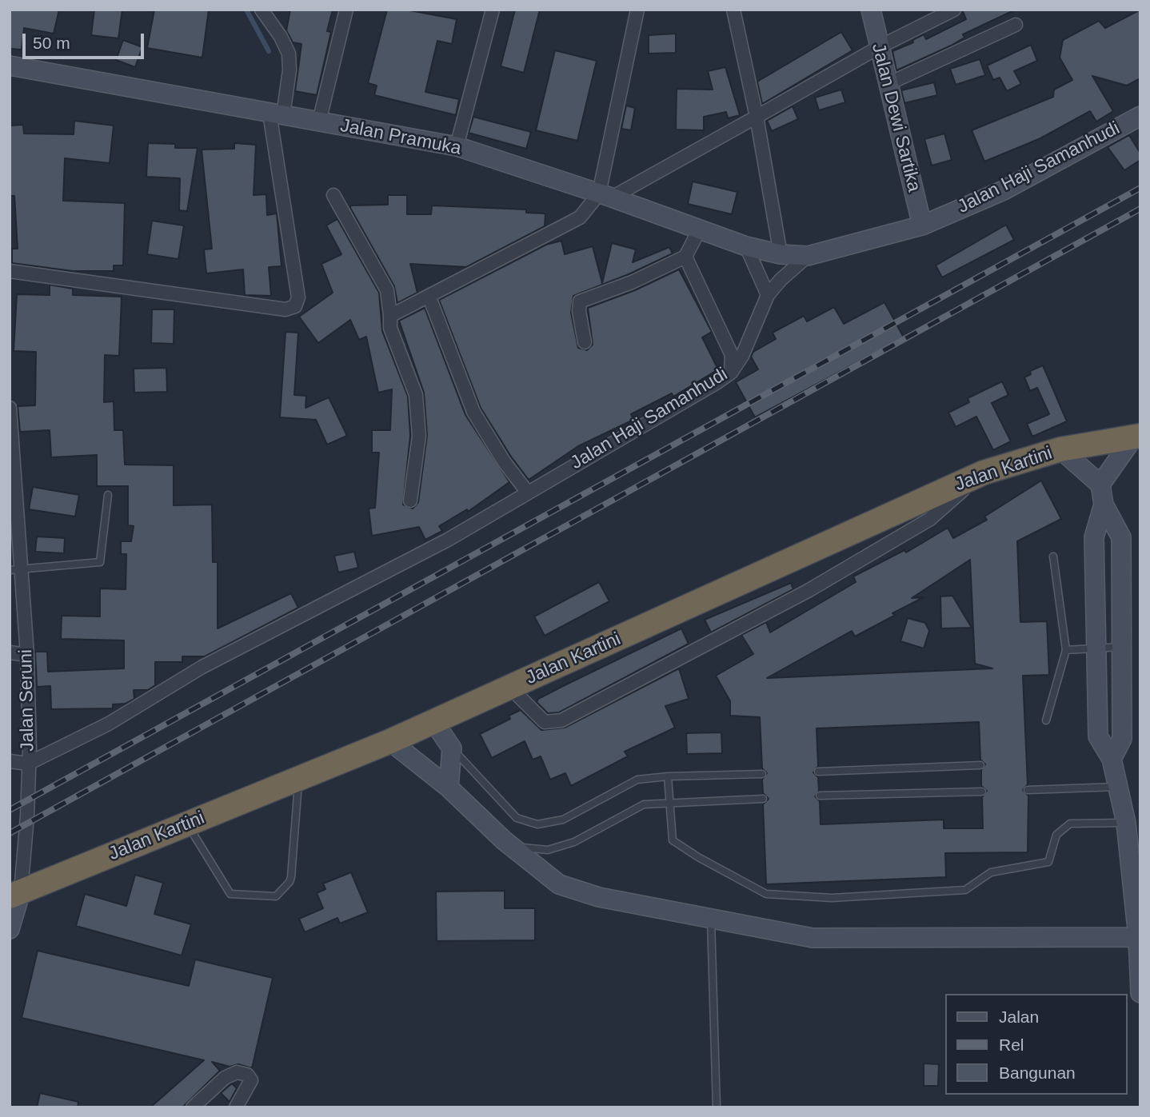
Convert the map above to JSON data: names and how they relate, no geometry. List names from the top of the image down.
{
  "streets": {
    "highway": ["Jalan Kartini"],
    "street": [
      "Jalan Dewi Sartika",
      "Jalan Pramuka",
      "Jalan Haji Samanhudi",
      "Jalan Seruni"
    ]
  },
  "crossings": [
    ["Jalan Dewi Sartika", "Jalan Haji Samanhudi"],
    ["Jalan Pramuka", "Jalan Haji Samanhudi"],
    ["Jalan Haji Samanhudi", "Jalan Seruni"],
    ["Jalan Kartini", "Jalan Seruni"]
  ],
  "legend": ["Jalan", "Rel", "Bangunan"],
  "scale_bar": "50 m"
}
